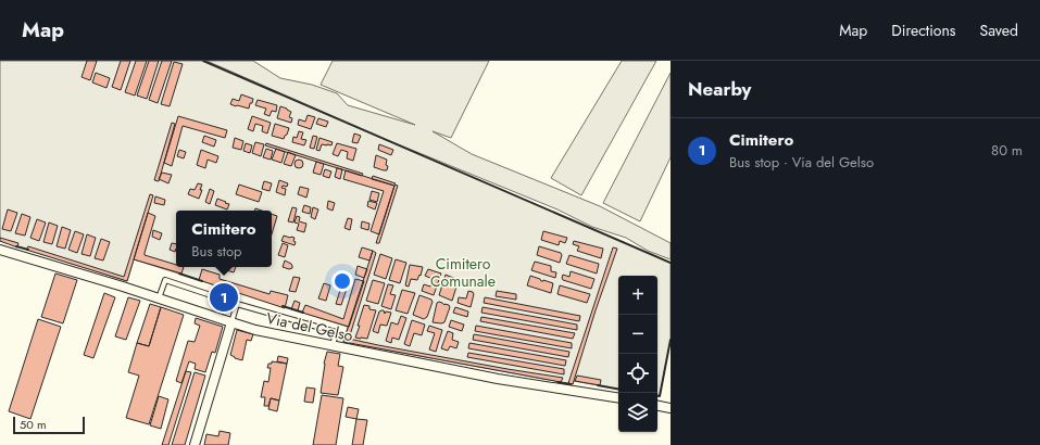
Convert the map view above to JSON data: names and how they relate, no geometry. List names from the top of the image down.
{
  "streets": {
    "street": ["Via del Gelso"]
  },
  "parks": ["Cimitero Comunale"],
  "scale_bar": "50 m",
  "page": {
    "header": "Map",
    "nav": ["Map", "Directions", "Saved"],
    "heading": "Nearby",
    "list": [
      {
        "mark": "1",
        "name": "Cimitero",
        "note": "Bus stop · Via del Gelso",
        "value": "80 m"
      }
    ],
    "popup": ["Cimitero", "Bus stop"],
    "map_buttons": ["+", "−"],
    "pins": "1",
    "scale": "50 m"
  }
}
